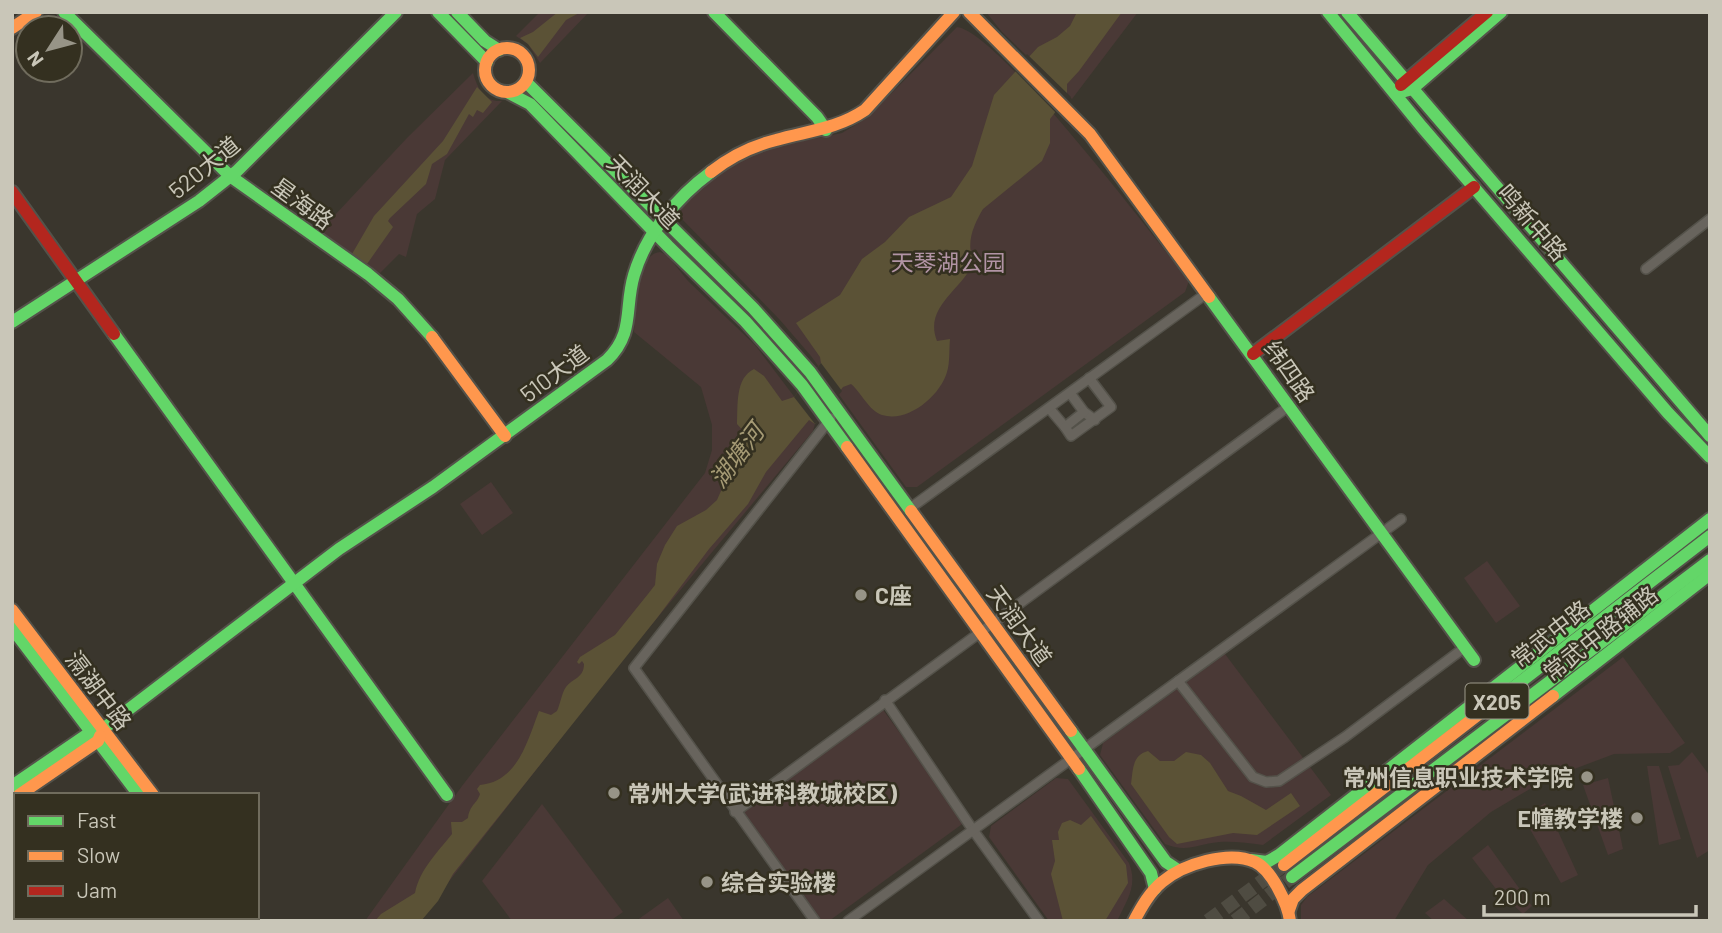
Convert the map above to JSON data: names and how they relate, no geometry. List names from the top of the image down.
{
  "streets": {
    "street": [
      "520大道",
      "天润大道",
      "星海路",
      "鸣新中路",
      "纬四路",
      "510大道",
      "常武中路",
      "常武中路辅路",
      "滆湖中路",
      "X205"
    ]
  },
  "crossings": [
    ["520大道", "星海路"],
    ["天润大道", "510大道"],
    ["天润大道", "常武中路辅路"],
    ["星海路", "510大道"],
    ["510大道", "滆湖中路"]
  ],
  "water": ["湖塘河"],
  "parks": ["天琴湖公园"],
  "places": [
    "C座",
    "常州信息职业技术学院",
    "常州大学(武进科教城校区)",
    "E幢教学楼",
    "综合实验楼"
  ],
  "legend": ["Fast", "Slow", "Jam"],
  "scale_bar": "200 m",
  "north": "bottom left"
}
